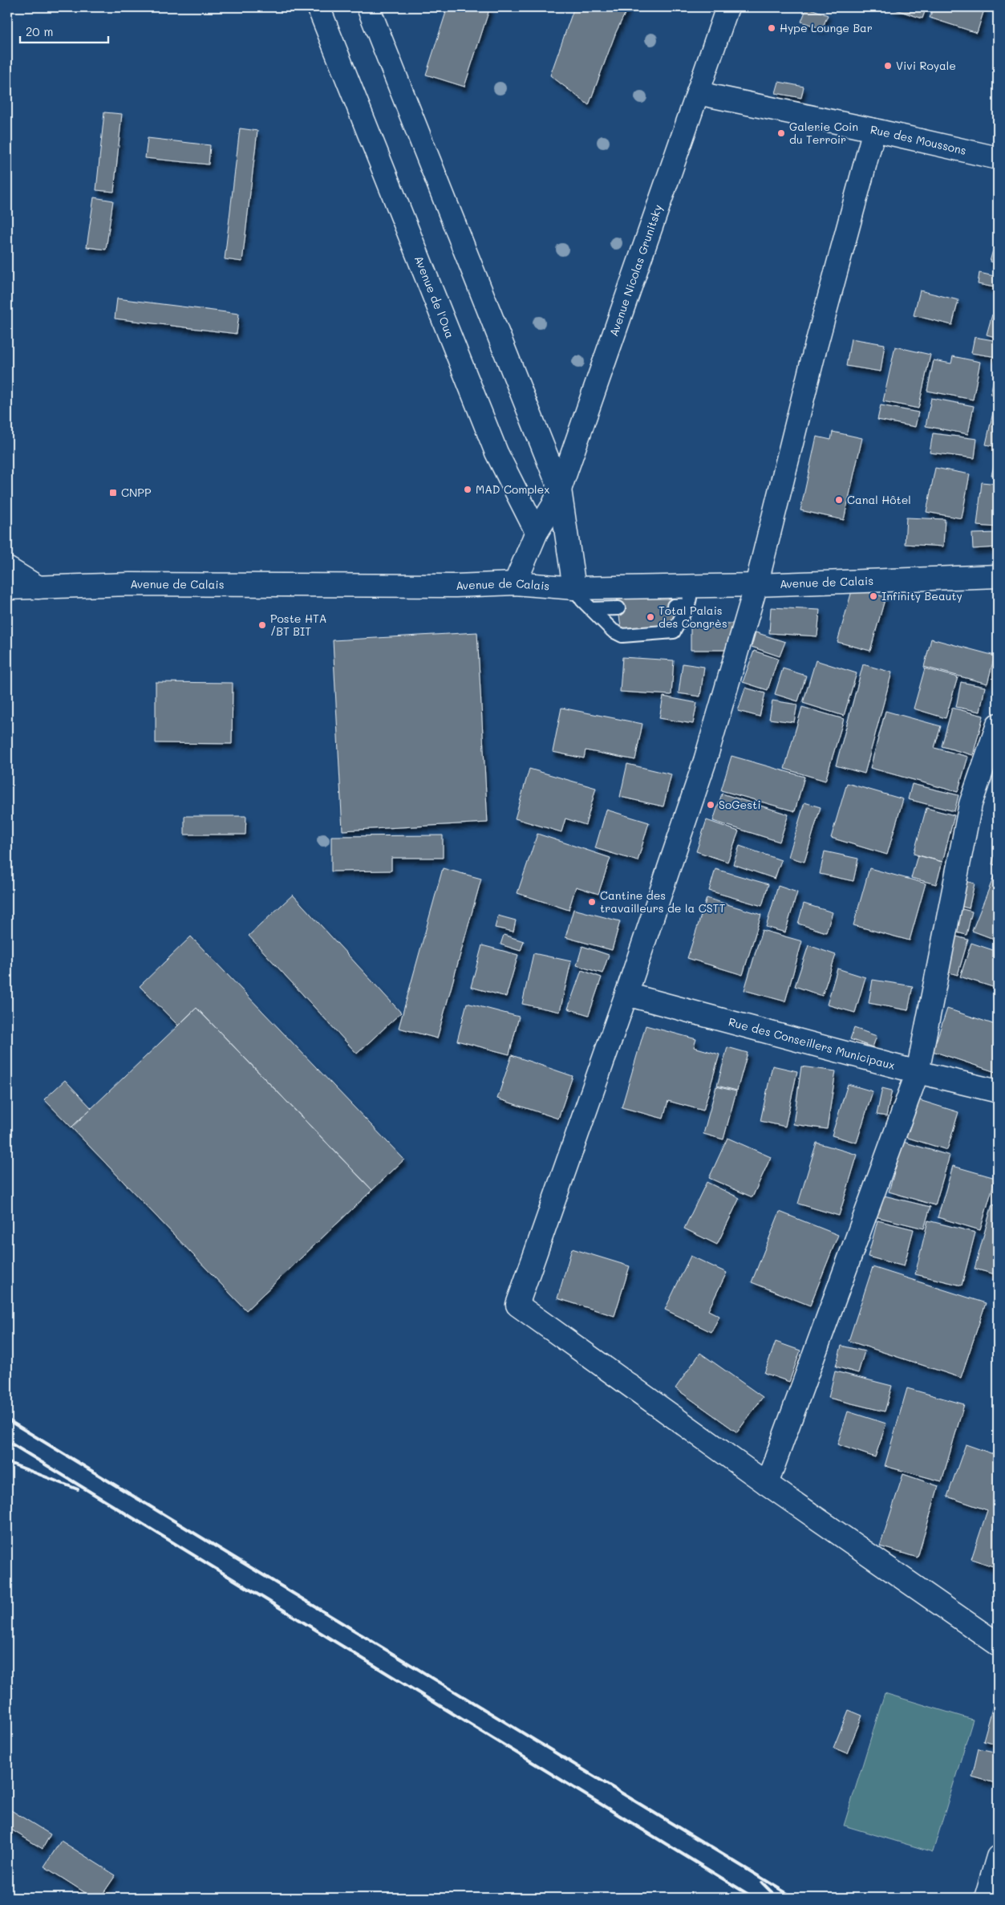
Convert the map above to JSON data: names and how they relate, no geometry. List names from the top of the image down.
{
  "streets": {
    "main road": [
      "Rue des Moussons",
      "Avenue Nicolas Grunitsky",
      "Avenue de l'Oua",
      "Avenue de Calais",
      "Rue des Conseillers Municipaux"
    ]
  },
  "crossings": [
    ["Rue des Moussons", "Avenue Nicolas Grunitsky"],
    ["Avenue Nicolas Grunitsky", "Avenue de l'Oua"]
  ],
  "places": {
    "other": [
      "Hype Lounge Bar",
      "Vivi Royale",
      "Galerie Coin du Terroir",
      "MAD Complex",
      "Canal Hôtel",
      "Infinity Beauty",
      "Total Palais des Congrès",
      "Poste HTA /BT BIT",
      "SoGesti",
      "Cantine des travailleurs de la CSTT"
    ],
    "transit": ["CNPP"]
  },
  "scale_bar": "20 m"
}
